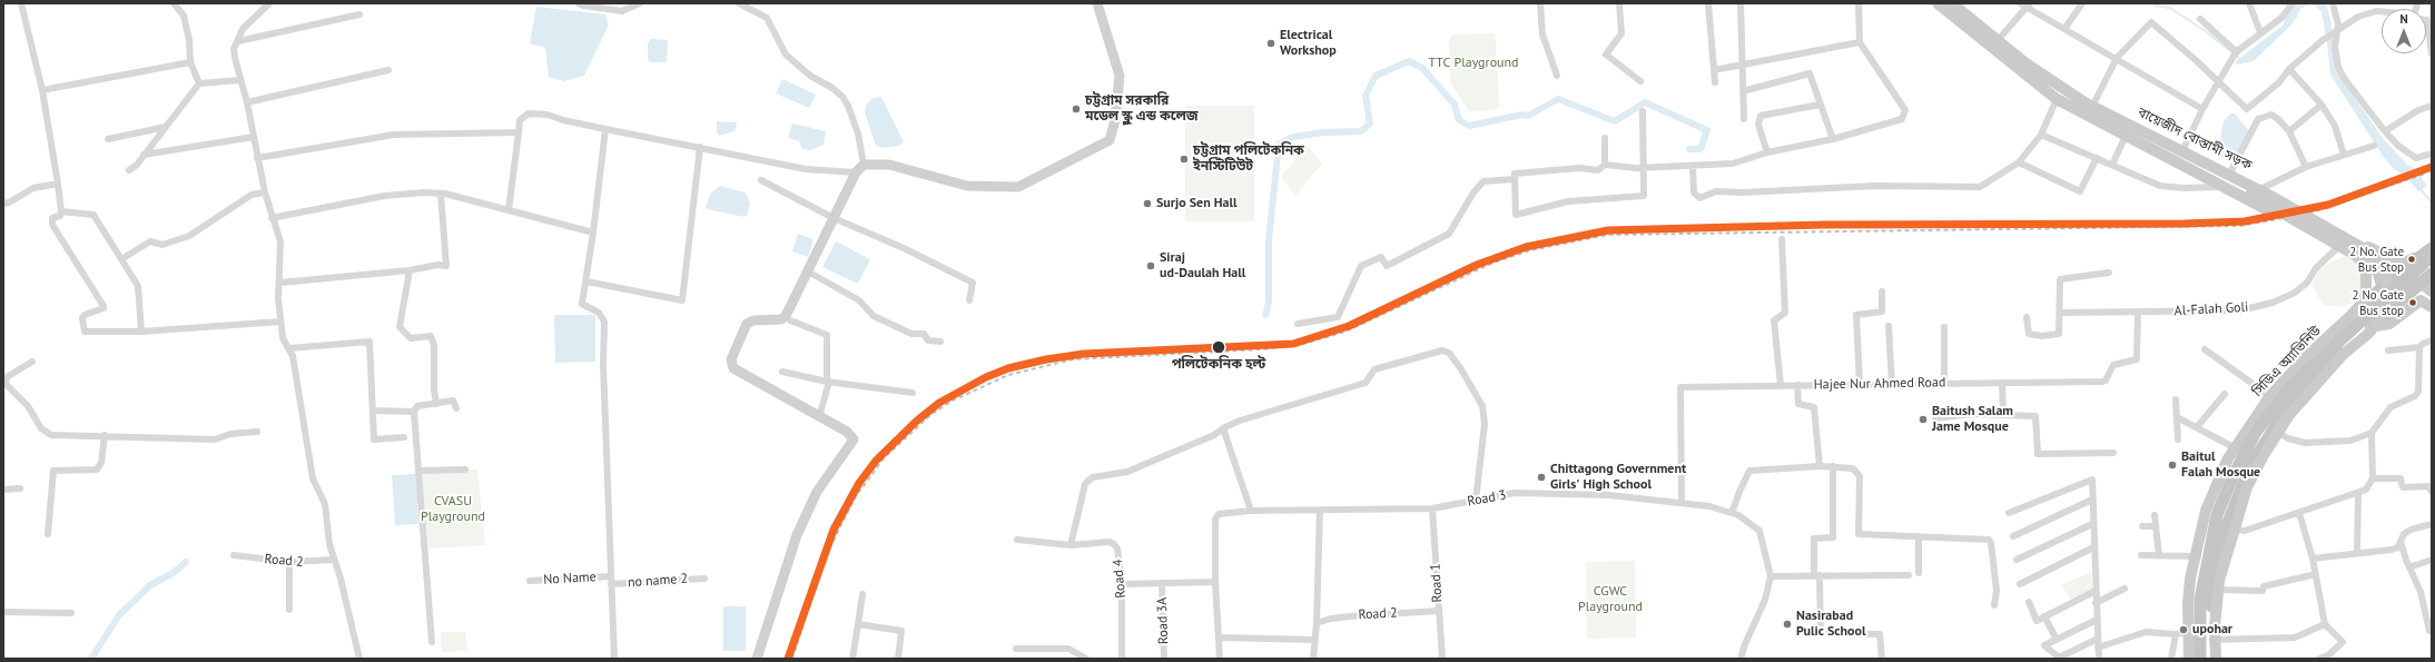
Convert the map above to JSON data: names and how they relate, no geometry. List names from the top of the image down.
{
  "streets": {
    "highway": ["সিডিএ অ্যাভিনিউ"],
    "main road": ["বায়েজীদ বোস্তামী সড়ক"],
    "street": [
      "Al-Falah Goli",
      "Hajee Nur Ahmed Road",
      "Road 3",
      "Road 2",
      "No Name",
      "Road 4",
      "no name 2",
      "Road 1",
      "Road 3A"
    ]
  },
  "crossings": [
    ["বায়েজীদ বোস্তামী সড়ক", "Al-Falah Goli"],
    ["বায়েজীদ বোস্তামী সড়ক", "সিডিএ অ্যাভিনিউ"],
    ["Al-Falah Goli", "Hajee Nur Ahmed Road"],
    ["Hajee Nur Ahmed Road", "Road 3"],
    ["Road 3", "Road 1"],
    ["Road 2", "Road 1"],
    ["No Name", "no name 2"]
  ],
  "parks": ["TTC Playground", "CVASU Playground", "CGWC Playground"],
  "places": [
    "Electrical Workshop",
    "চট্টগ্রাম সরকারি মডেল স্কুল এন্ড কলেজ",
    "চট্টগ্রাম পলিটেকনিক ইনস্টিটিউট",
    "Surjo Sen Hall",
    "2 No. Gate Bus Stop",
    "Siraj ud-Daulah Hall",
    "2 No Gate Bus stop",
    "পলিটেকনিক হল্ট",
    "Baitush Salam Jame Mosque",
    "Baitul Falah Mosque",
    "Chittagong Government Girls' High School",
    "Nasirabad Pulic School",
    "upohar"
  ],
  "north": "top"
}
